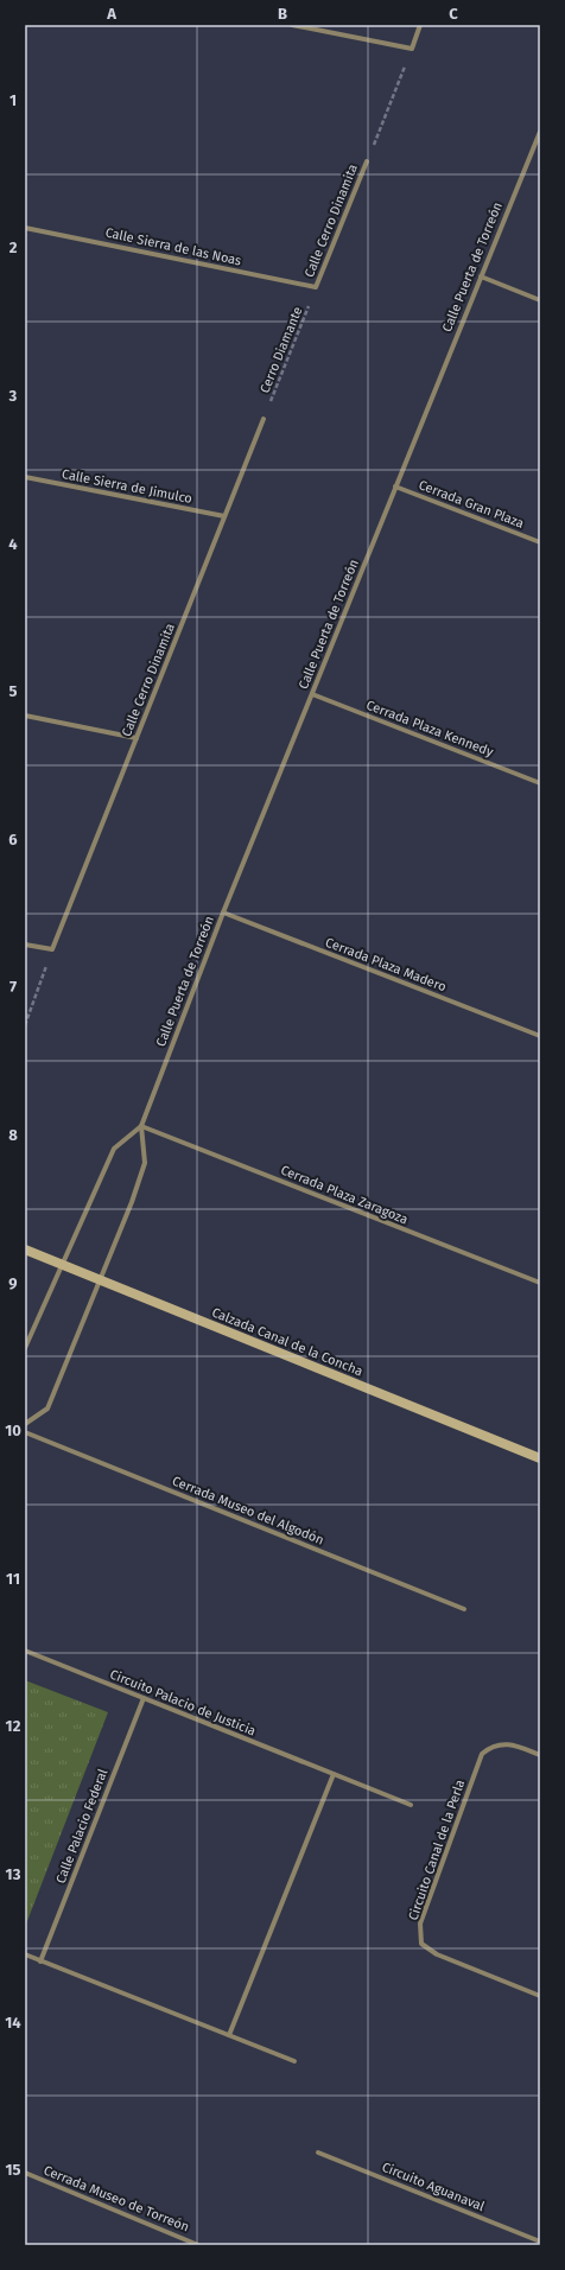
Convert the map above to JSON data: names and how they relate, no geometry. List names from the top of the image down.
{
  "streets": {
    "street": [
      "Calle Cerro Dinamita",
      "Calle Sierra de las Noas",
      "Calle Puerta de Torreón",
      "Calle Sierra de Jimulco",
      "Cerrada Gran Plaza",
      "Cerrada Plaza Kennedy",
      "Cerrada Plaza Madero",
      "Cerrada Plaza Zaragoza",
      "Calzada Canal de la Concha",
      "Cerrada Museo del Algodón",
      "Circuito Palacio de Justicia",
      "Calle Palacio Federal",
      "Circuito Canal de la Perla",
      "Circuito Aguanaval",
      "Cerrada Museo de Torreón"
    ],
    "path": ["Cerro Diamante"]
  },
  "crossings": [
    ["Calle Cerro Dinamita", "Calle Sierra de las Noas"],
    ["Calle Cerro Dinamita", "Cerro Diamante"],
    ["Calle Cerro Dinamita", "Calle Sierra de Jimulco"],
    ["Calle Sierra de las Noas", "Cerro Diamante"],
    ["Calle Puerta de Torreón", "Cerrada Gran Plaza"],
    ["Calle Puerta de Torreón", "Cerrada Plaza Kennedy"],
    ["Calle Puerta de Torreón", "Cerrada Plaza Madero"],
    ["Calle Puerta de Torreón", "Cerrada Plaza Zaragoza"],
    ["Calle Puerta de Torreón", "Calzada Canal de la Concha"],
    ["Circuito Palacio de Justicia", "Calle Palacio Federal"]
  ],
  "grid": {
    "columns": ["A", "B", "C"],
    "rows": [
      "1",
      "2",
      "3",
      "4",
      "5",
      "6",
      "7",
      "8",
      "9",
      "10",
      "11",
      "12",
      "13",
      "14",
      "15"
    ]
  }
}
